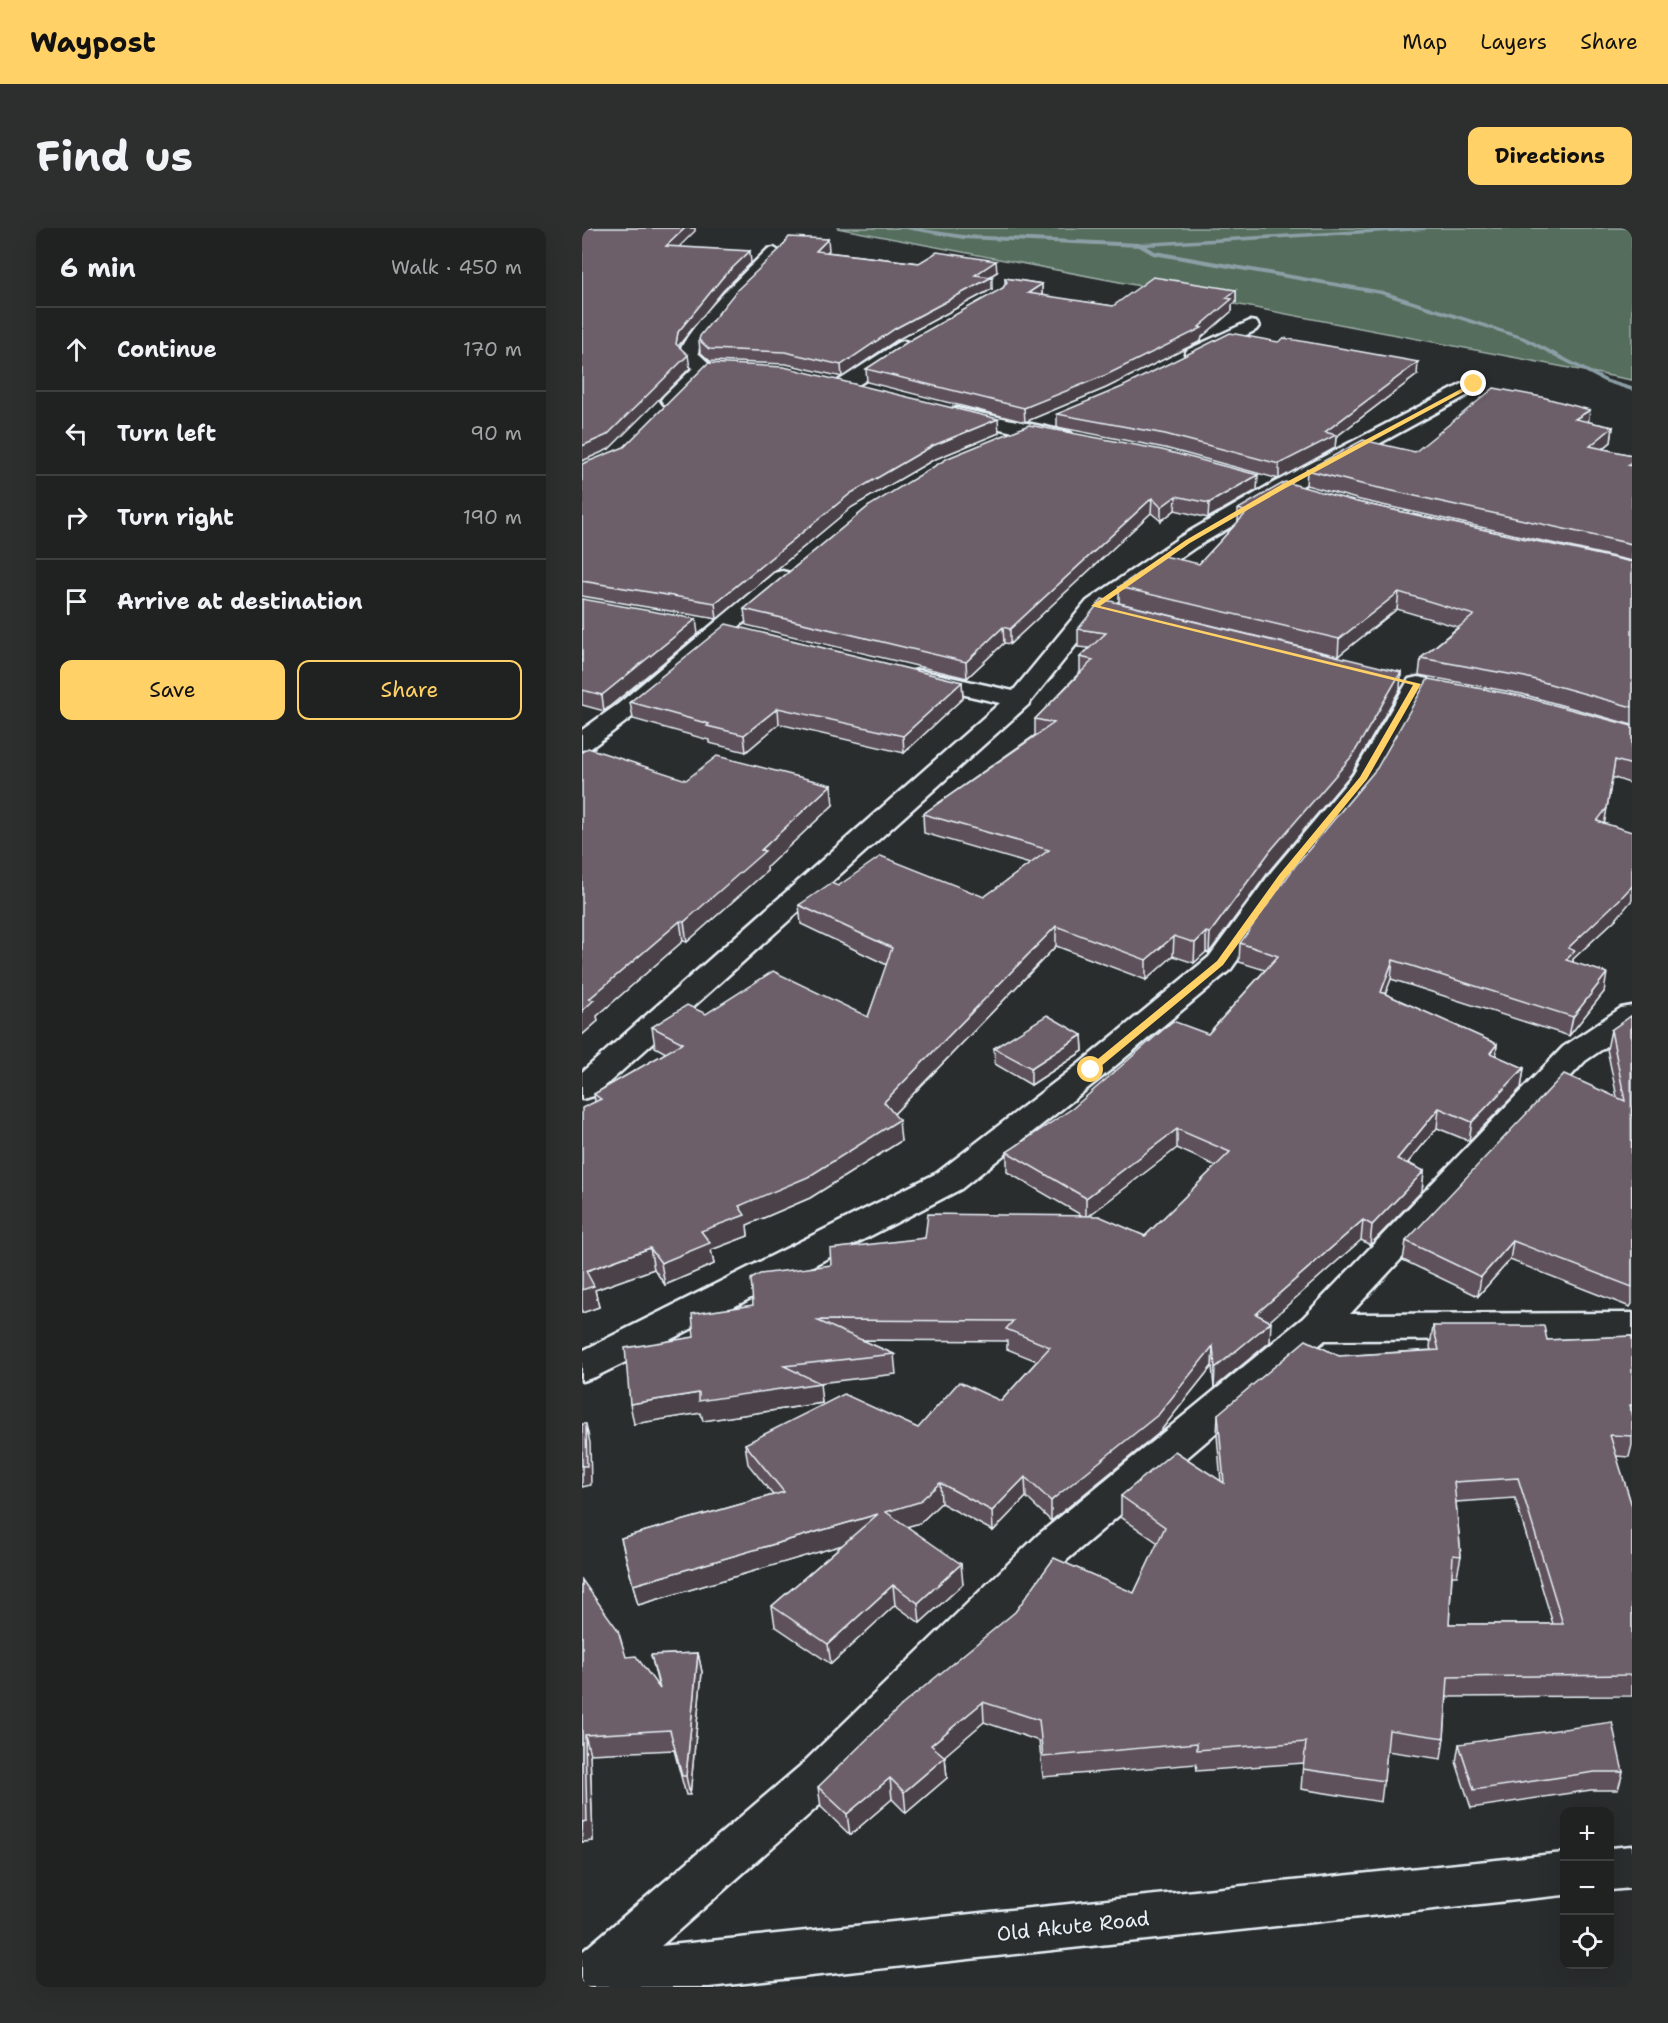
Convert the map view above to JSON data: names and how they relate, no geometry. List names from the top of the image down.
{
  "streets": {
    "street": ["Old Akute Road"]
  },
  "page": {
    "header": "Waypost",
    "nav": ["Map", "Layers", "Share"],
    "buttons": [
      "Directions",
      ["Save", "Share"]
    ],
    "title": "Find us",
    "heading": ["6 min", "Walk · 450 m"],
    "list": [
      ["Continue", "170 m"],
      ["Turn left", "90 m"],
      ["Turn right", "190 m"],
      "Arrive at destination"
    ],
    "map_buttons": ["+", "−"]
  }
}
